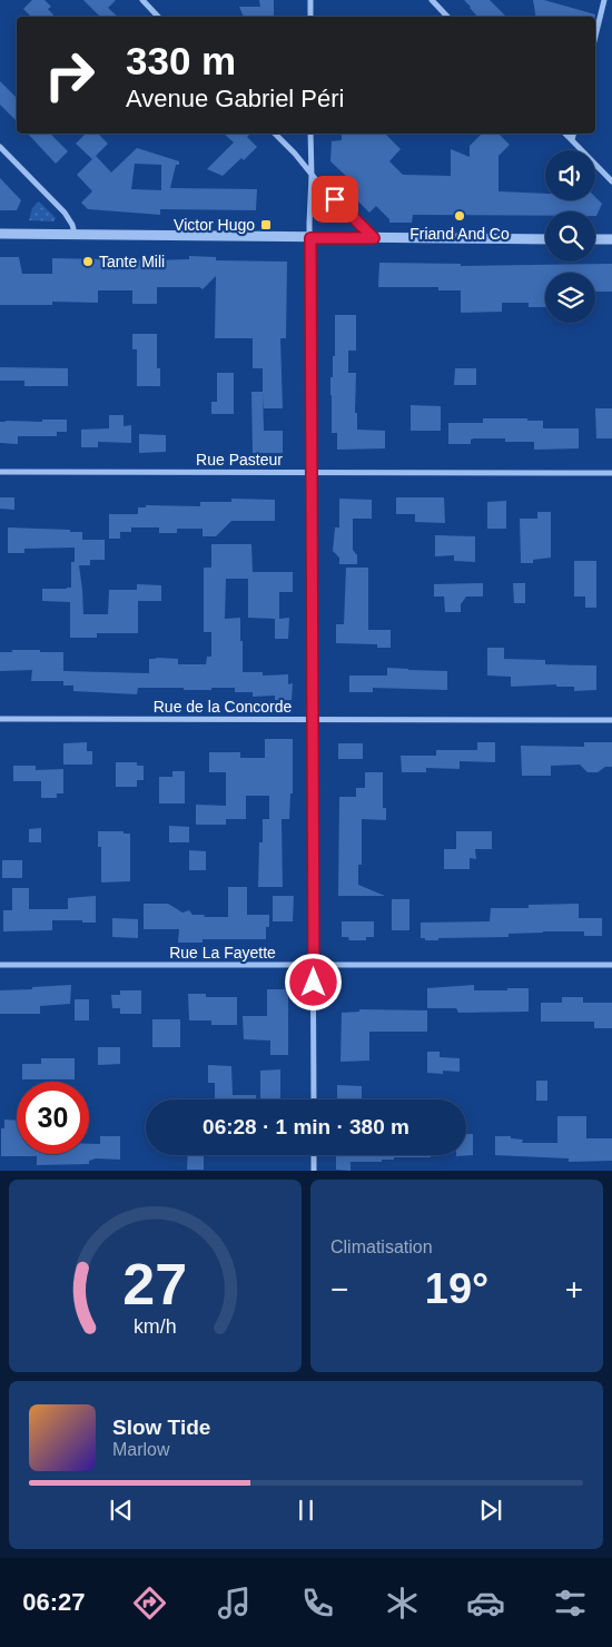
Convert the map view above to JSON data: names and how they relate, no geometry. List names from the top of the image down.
{
  "streets": {
    "street": ["Rue Pasteur", "Rue de la Concorde", "Rue La Fayette"]
  },
  "places": {
    "other": ["Friand And Co", "Tante Mili"],
    "transit": ["Victor Hugo"]
  },
  "page": {
    "turn": ["330 m", "Avenue Gabriel Péri"],
    "limit": "30",
    "trip": "06:28 · 1 min · 380 m",
    "tile": "Climatisation",
    "heat": ["−", "19°", "+"],
    "song": ["Slow Tide", "Marlow"],
    "tabs": "06:27",
    "gauge": ["27", "km/h"]
  }
}
